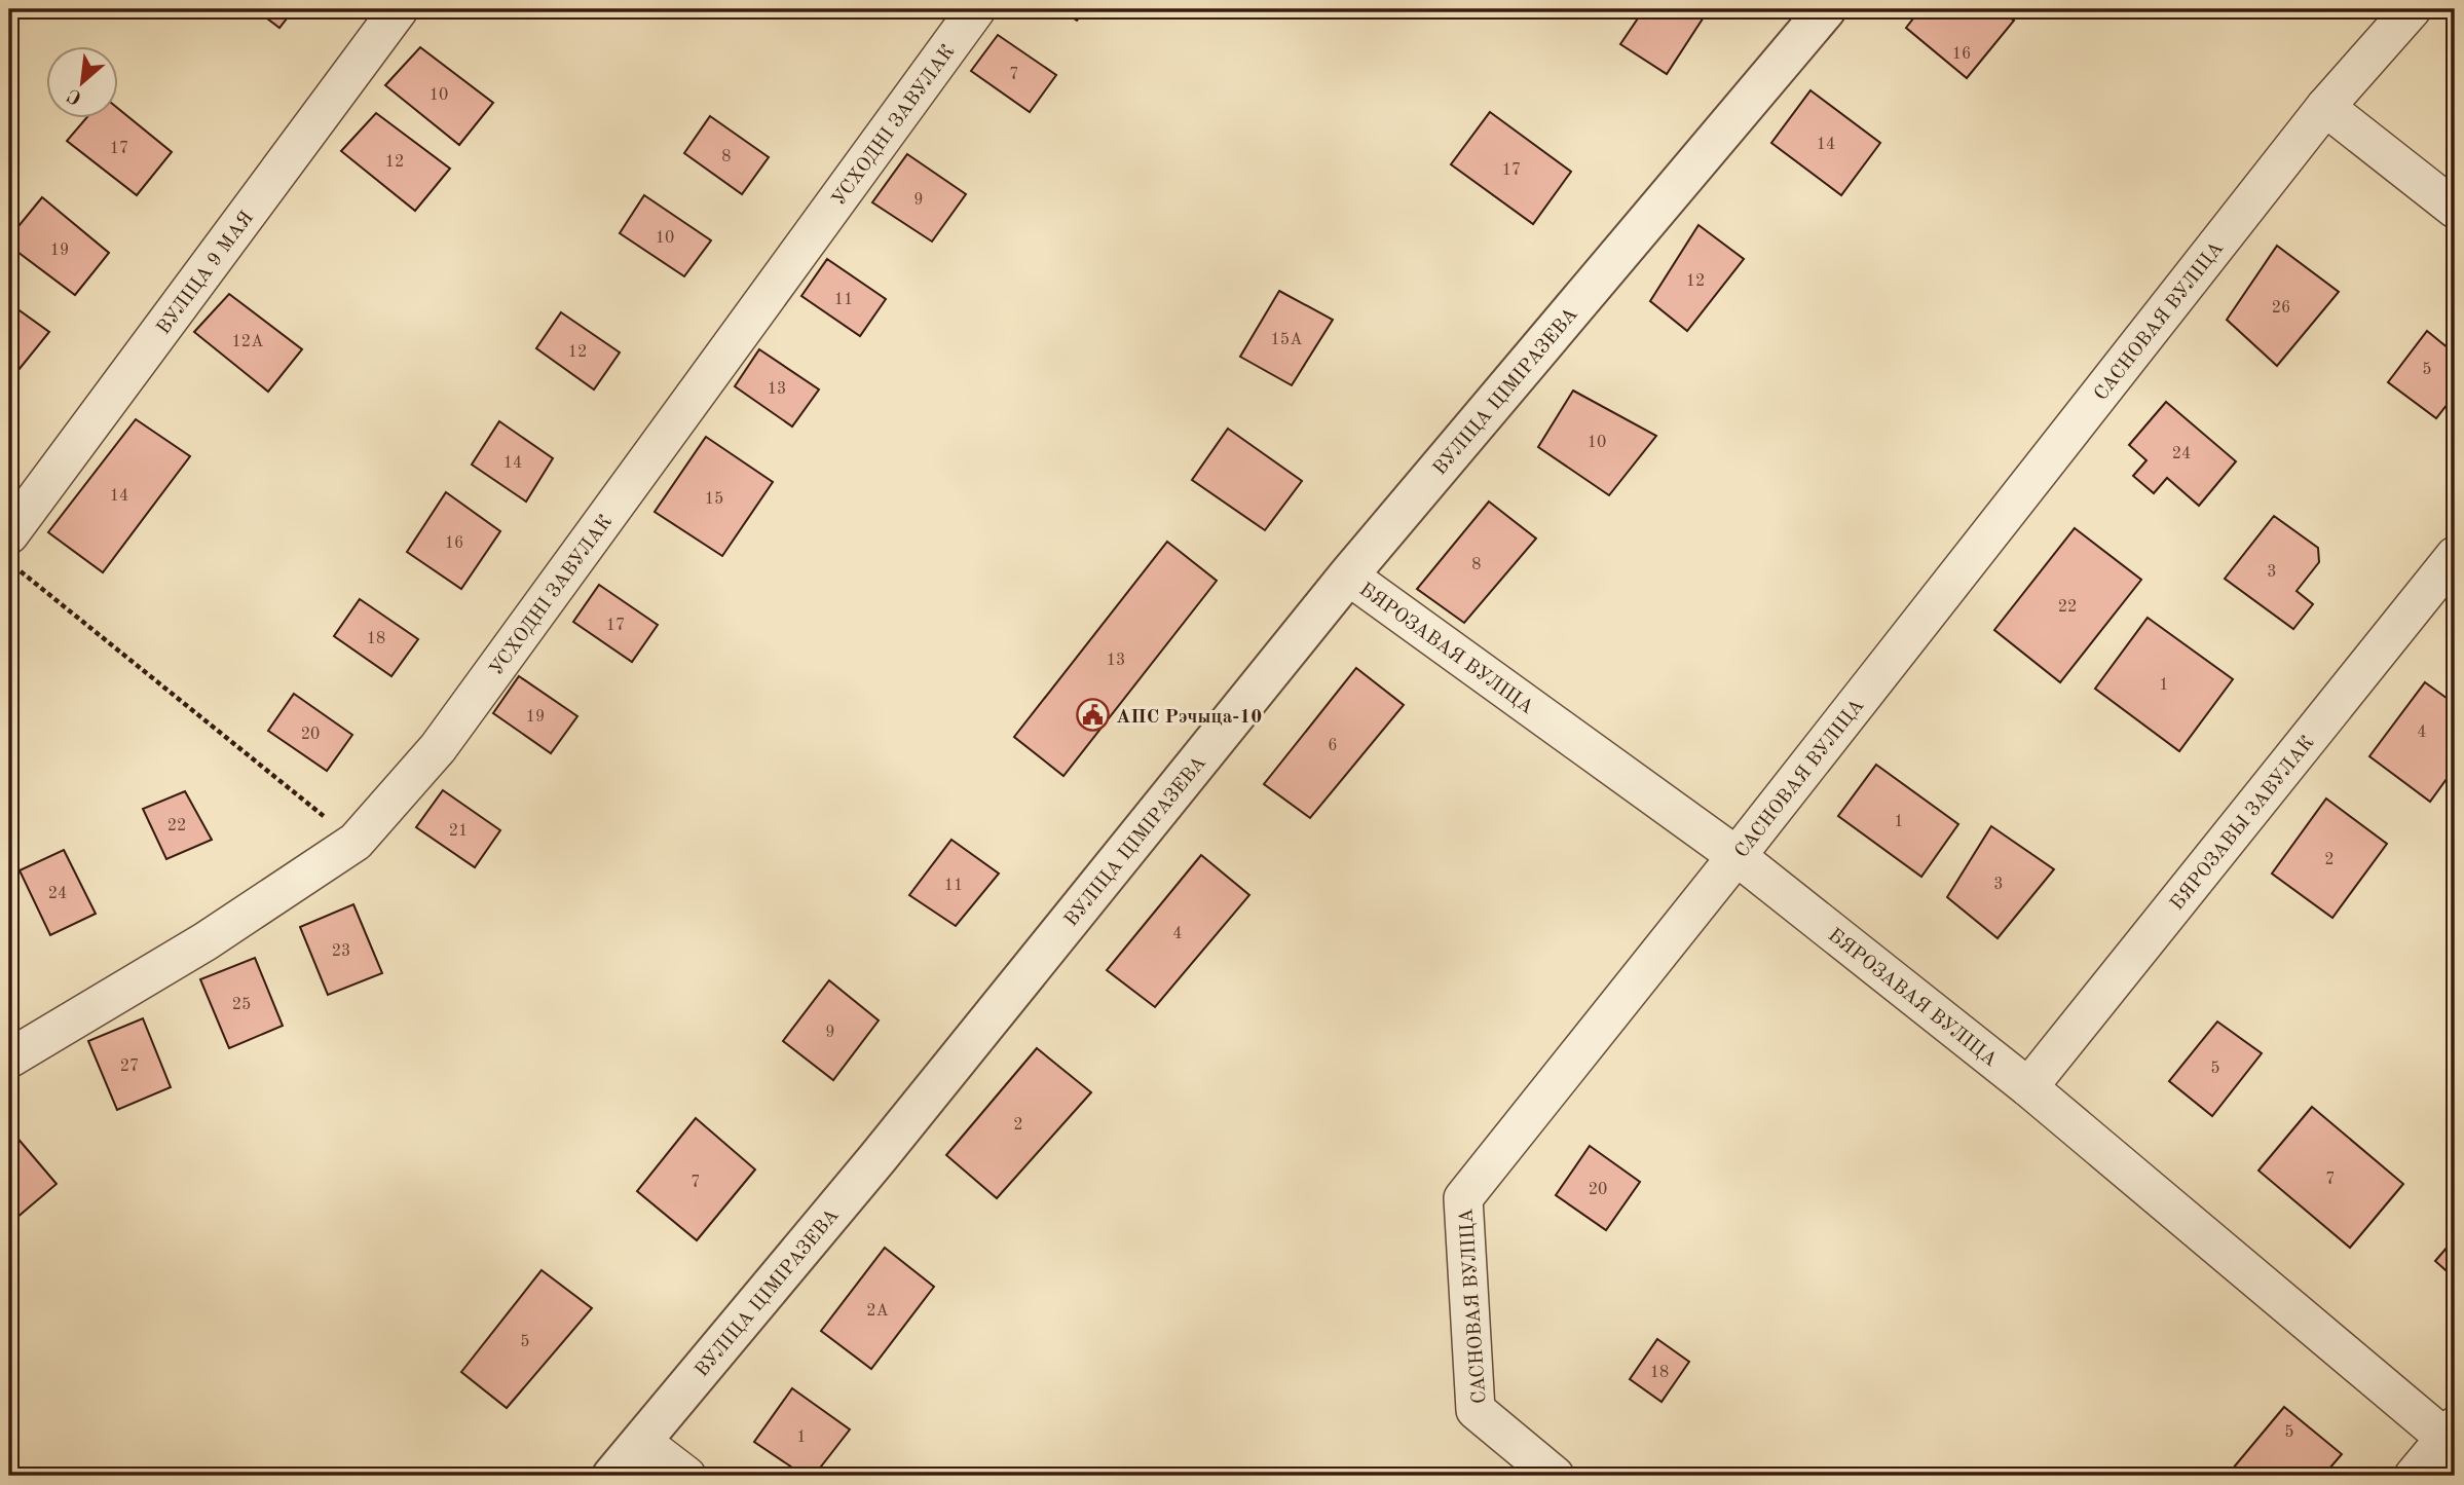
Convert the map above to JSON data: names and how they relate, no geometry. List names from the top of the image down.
{
  "streets": {
    "street": [
      "УСХОДНІ ЗАВУЛАК",
      "ВУЛІЦА 9 МАЯ",
      "САСНОВАЯ ВУЛІЦА",
      "ВУЛІЦА ЦІМІРАЗЕВА",
      "БЯРОЗАВАЯ ВУЛІЦА",
      "БЯРОЗАВЫ ЗАВУЛАК"
    ]
  },
  "crossings": [
    ["САСНОВАЯ ВУЛІЦА", "БЯРОЗАВАЯ ВУЛІЦА"],
    ["ВУЛІЦА ЦІМІРАЗЕВА", "БЯРОЗАВАЯ ВУЛІЦА"],
    ["БЯРОЗАВАЯ ВУЛІЦА", "БЯРОЗАВЫ ЗАВУЛАК"]
  ],
  "places": {
    "public building": ["АПС Рэчыца-10"]
  },
  "house_numbers": [
    "16",
    "7",
    "10",
    "14",
    "17",
    "8",
    "12",
    "17",
    "9",
    "10",
    "19",
    "12",
    "11",
    "26",
    "15А",
    "12А",
    "12",
    "5",
    "13",
    "10",
    "24",
    "14",
    "14",
    "15",
    "16",
    "8",
    "3",
    "22",
    "17",
    "18",
    "13",
    "1",
    "19",
    "4",
    "20",
    "6",
    "1",
    "22",
    "21",
    "2",
    "3",
    "11",
    "24",
    "4",
    "23",
    "25",
    "9",
    "27",
    "5",
    "2",
    "7",
    "7",
    "20",
    "2А",
    "5",
    "18",
    "5",
    "1"
  ],
  "north": "bottom left"
}
